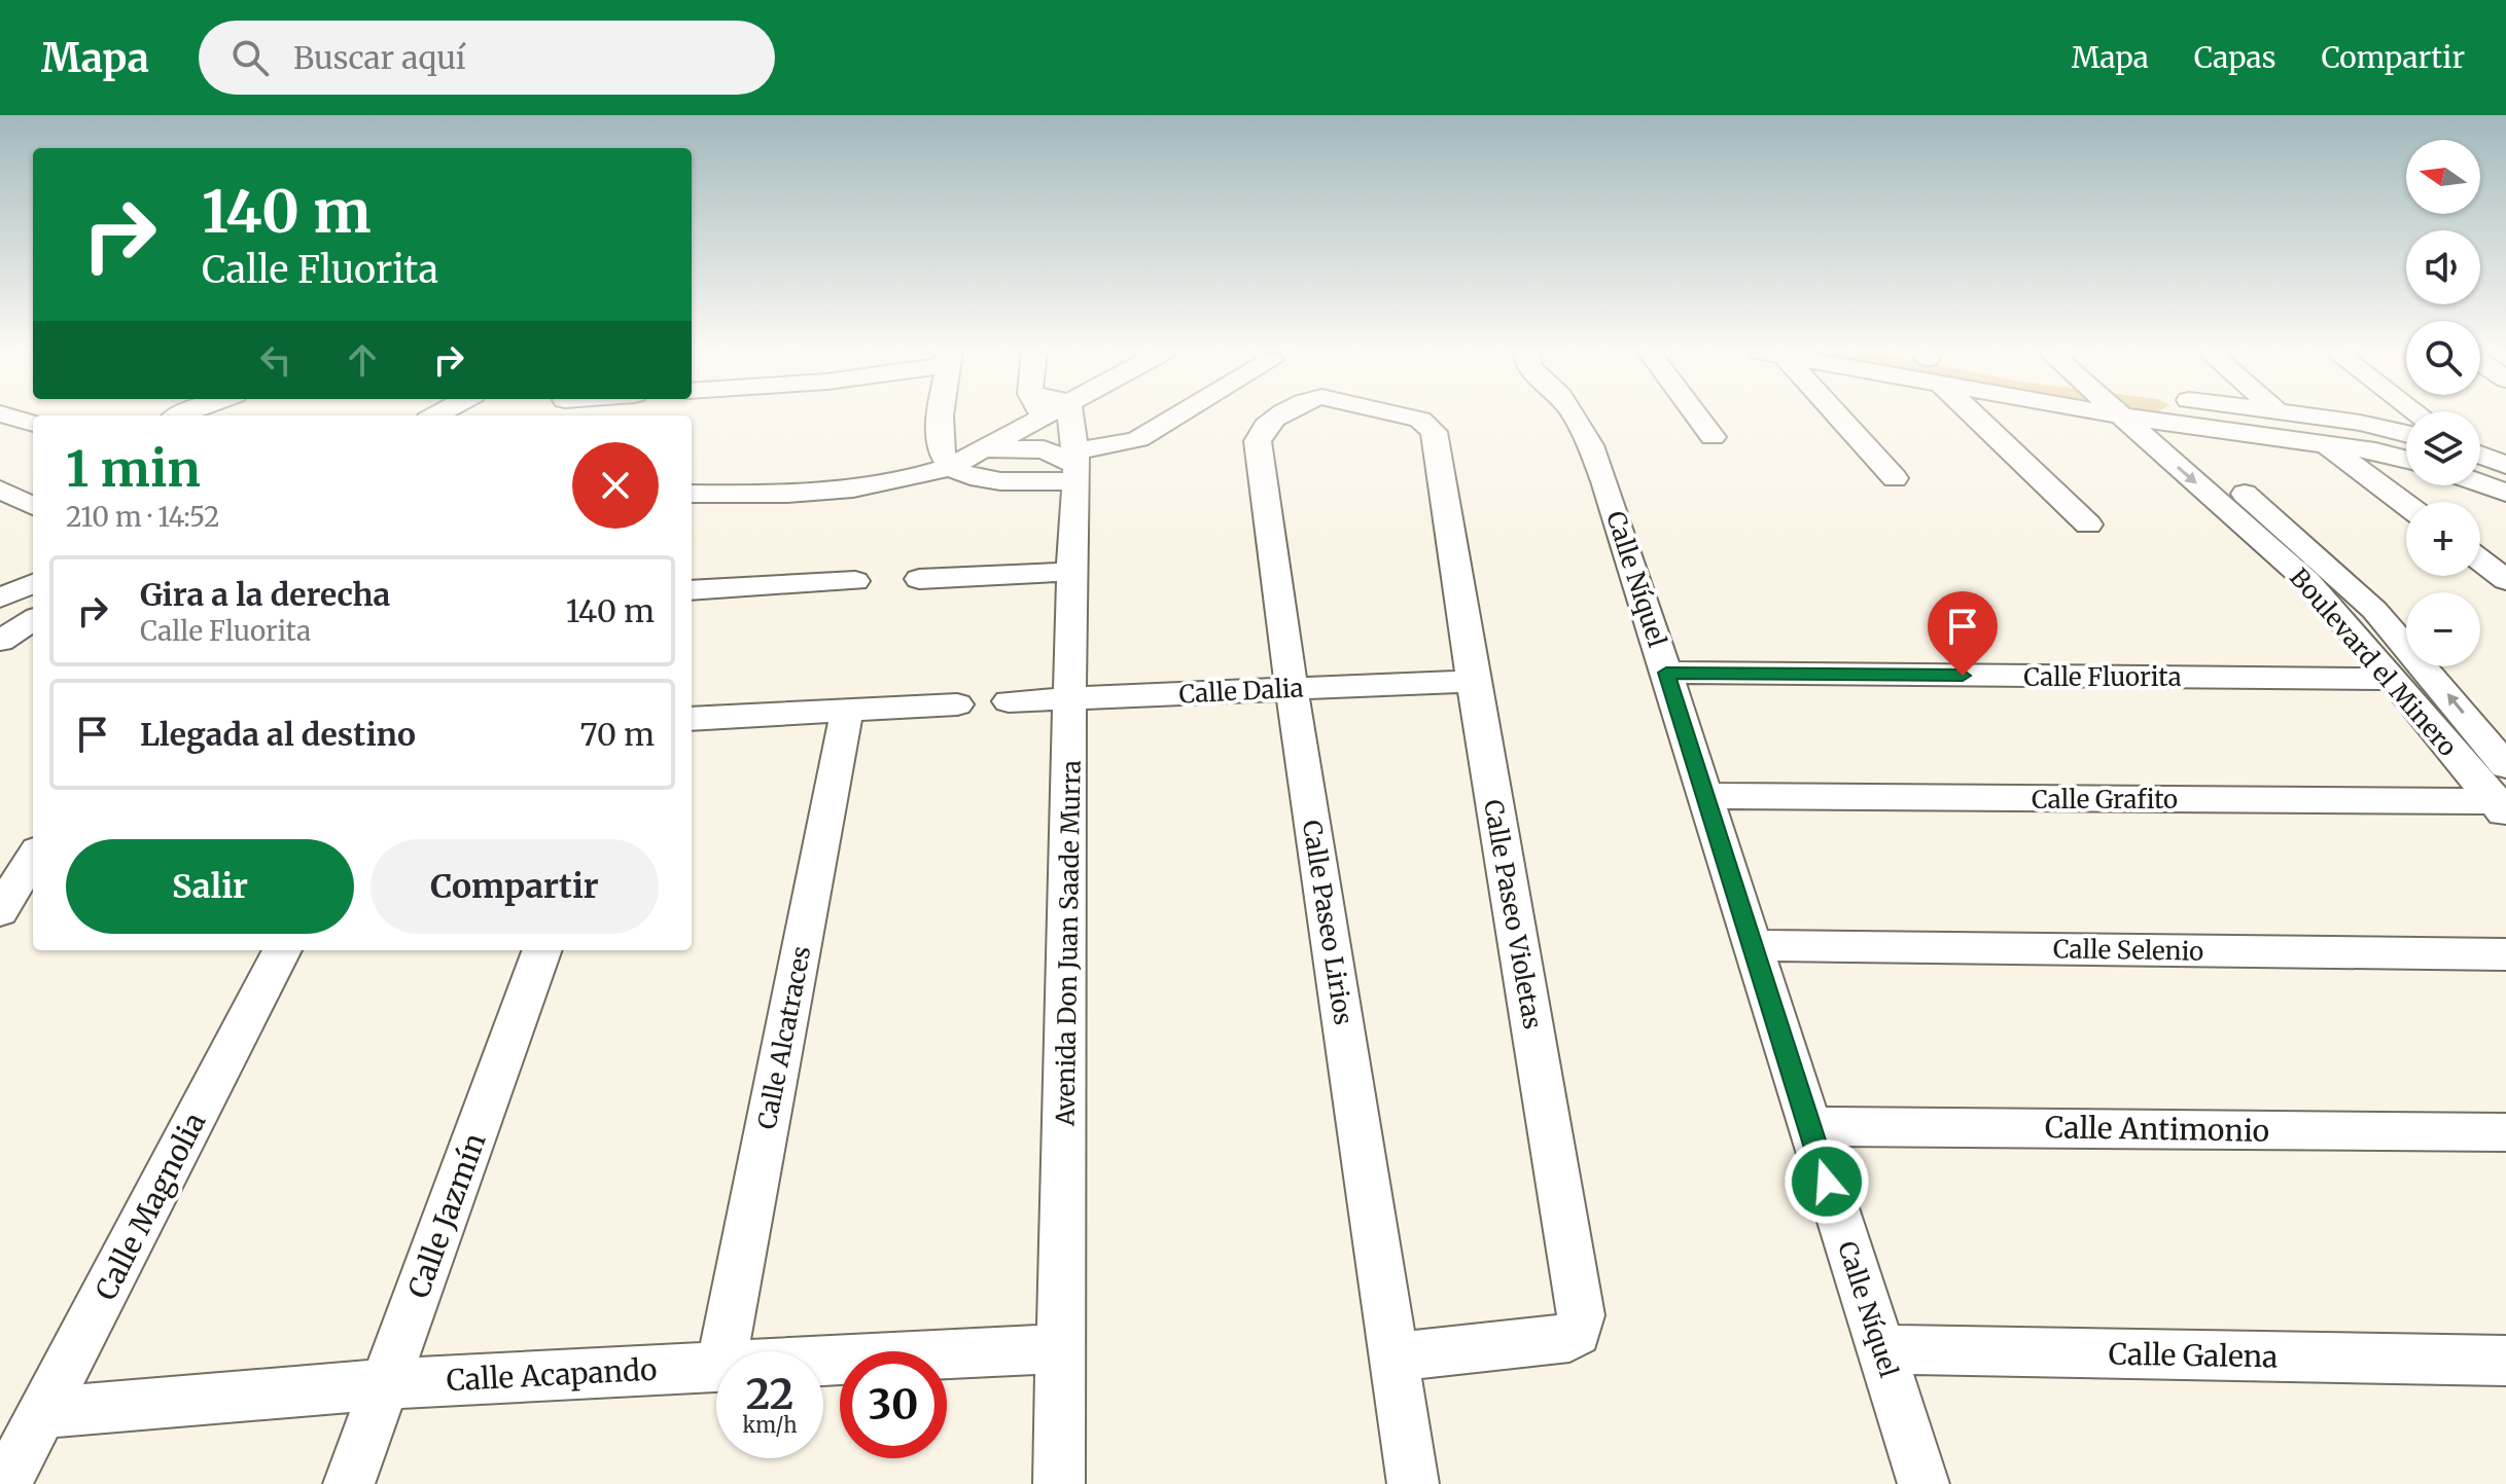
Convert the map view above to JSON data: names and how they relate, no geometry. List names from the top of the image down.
{
  "streets": {
    "street": [
      "Calle Níquel",
      "Boulevard el Minero",
      "Calle Fluorita",
      "Calle Dalia",
      "Calle Grafito",
      "Calle Paseo Violetas",
      "Calle Paseo Lirios",
      "Avenida Don Juan Saade Murra",
      "Calle Selenio",
      "Calle Alcatraces",
      "Calle Antimonio",
      "Calle Magnolia",
      "Calle Jazmín",
      "Calle Galena",
      "Calle Acapando"
    ]
  },
  "crossings": [
    ["Calle Níquel", "Calle Fluorita"],
    ["Calle Níquel", "Calle Grafito"],
    ["Calle Níquel", "Calle Selenio"],
    ["Calle Níquel", "Calle Antimonio"],
    ["Calle Níquel", "Calle Galena"],
    ["Boulevard el Minero", "Calle Fluorita"],
    ["Boulevard el Minero", "Calle Grafito"],
    ["Calle Dalia", "Calle Paseo Violetas"],
    ["Calle Dalia", "Calle Paseo Lirios"],
    ["Calle Dalia", "Avenida Don Juan Saade Murra"],
    ["Calle Paseo Violetas", "Calle Paseo Lirios"],
    ["Avenida Don Juan Saade Murra", "Calle Acapando"],
    ["Calle Magnolia", "Calle Acapando"],
    ["Calle Jazmín", "Calle Acapando"]
  ],
  "north": "left",
  "page": {
    "header": "Mapa",
    "search": "Buscar aquí",
    "nav": ["Mapa", "Capas", "Compartir"],
    "map_buttons": ["+", "−"],
    "turn": ["140 m", "Calle Fluorita"],
    "heading": ["1 min", "210 m · 14:52"],
    "list": [
      {
        "name": "Gira a la derecha",
        "note": "Calle Fluorita",
        "value": "140 m"
      },
      {
        "name": "Llegada al destino",
        "value": "70 m"
      }
    ],
    "buttons": ["Salir", "Compartir"],
    "speed": "22 km/h",
    "limit": "30"
  }
}
